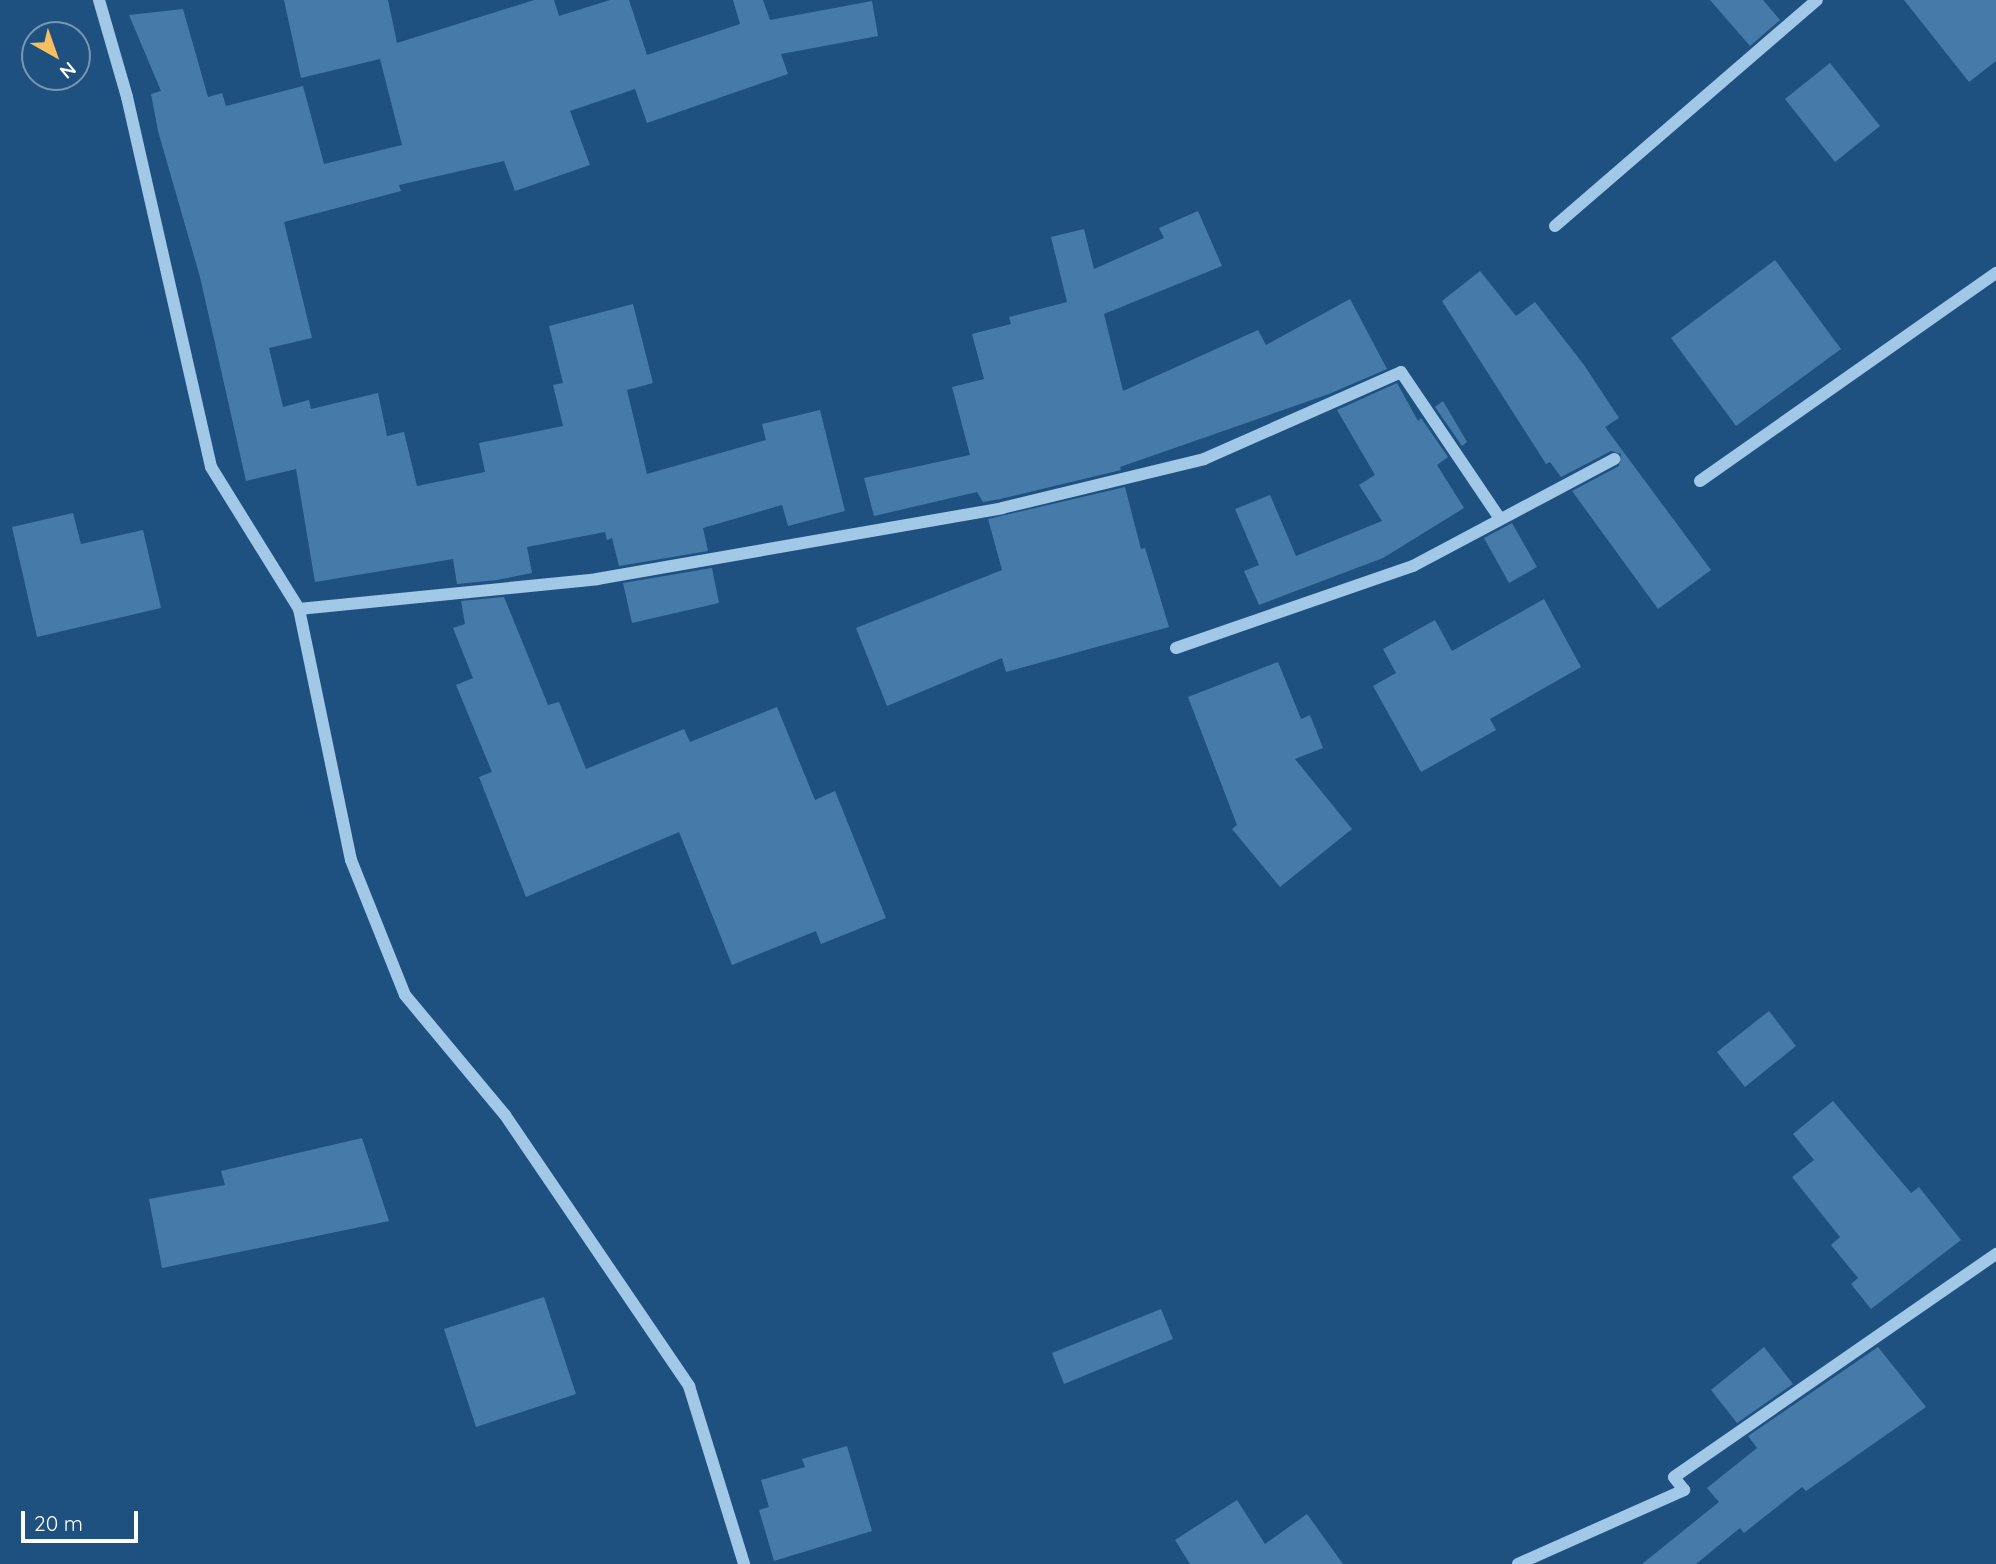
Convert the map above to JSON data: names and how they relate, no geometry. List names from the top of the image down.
{
  "scale_bar": "20 m",
  "north": "bottom right"
}
